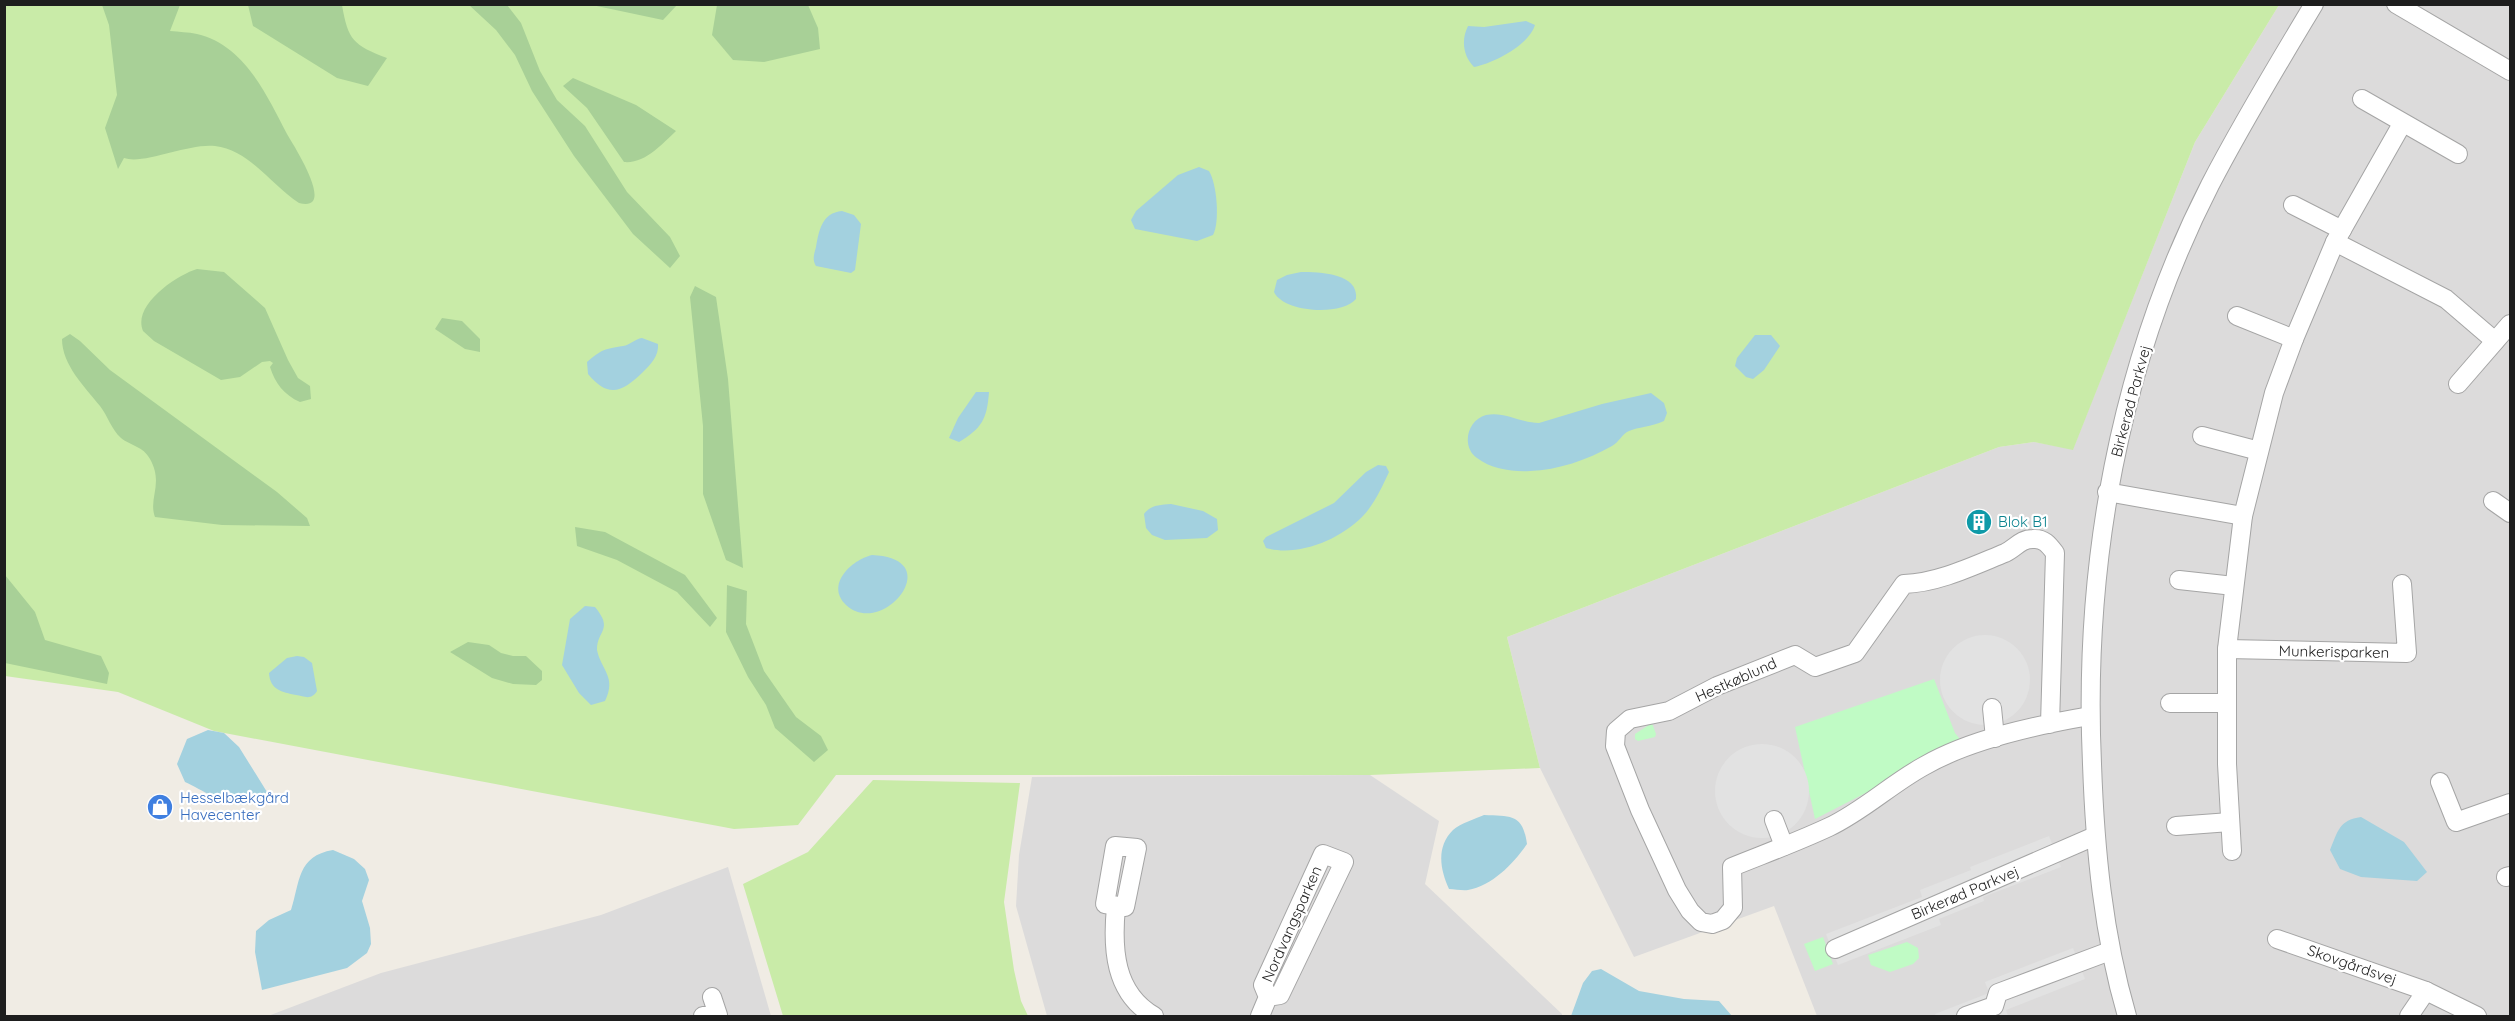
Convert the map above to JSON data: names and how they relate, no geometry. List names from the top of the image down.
{
  "streets": {
    "street": [
      "Birkerød Parkvej",
      "Munkerisparken",
      "Hestkøblund",
      "Nordvangsparken",
      "Skovgårdsvej"
    ]
  },
  "crossings": [
    ["Birkerød Parkvej", "Hestkøblund"]
  ],
  "places": {
    "building": ["Blok B1"],
    "shop": ["Hesselbækgård Havecenter"]
  }
}
